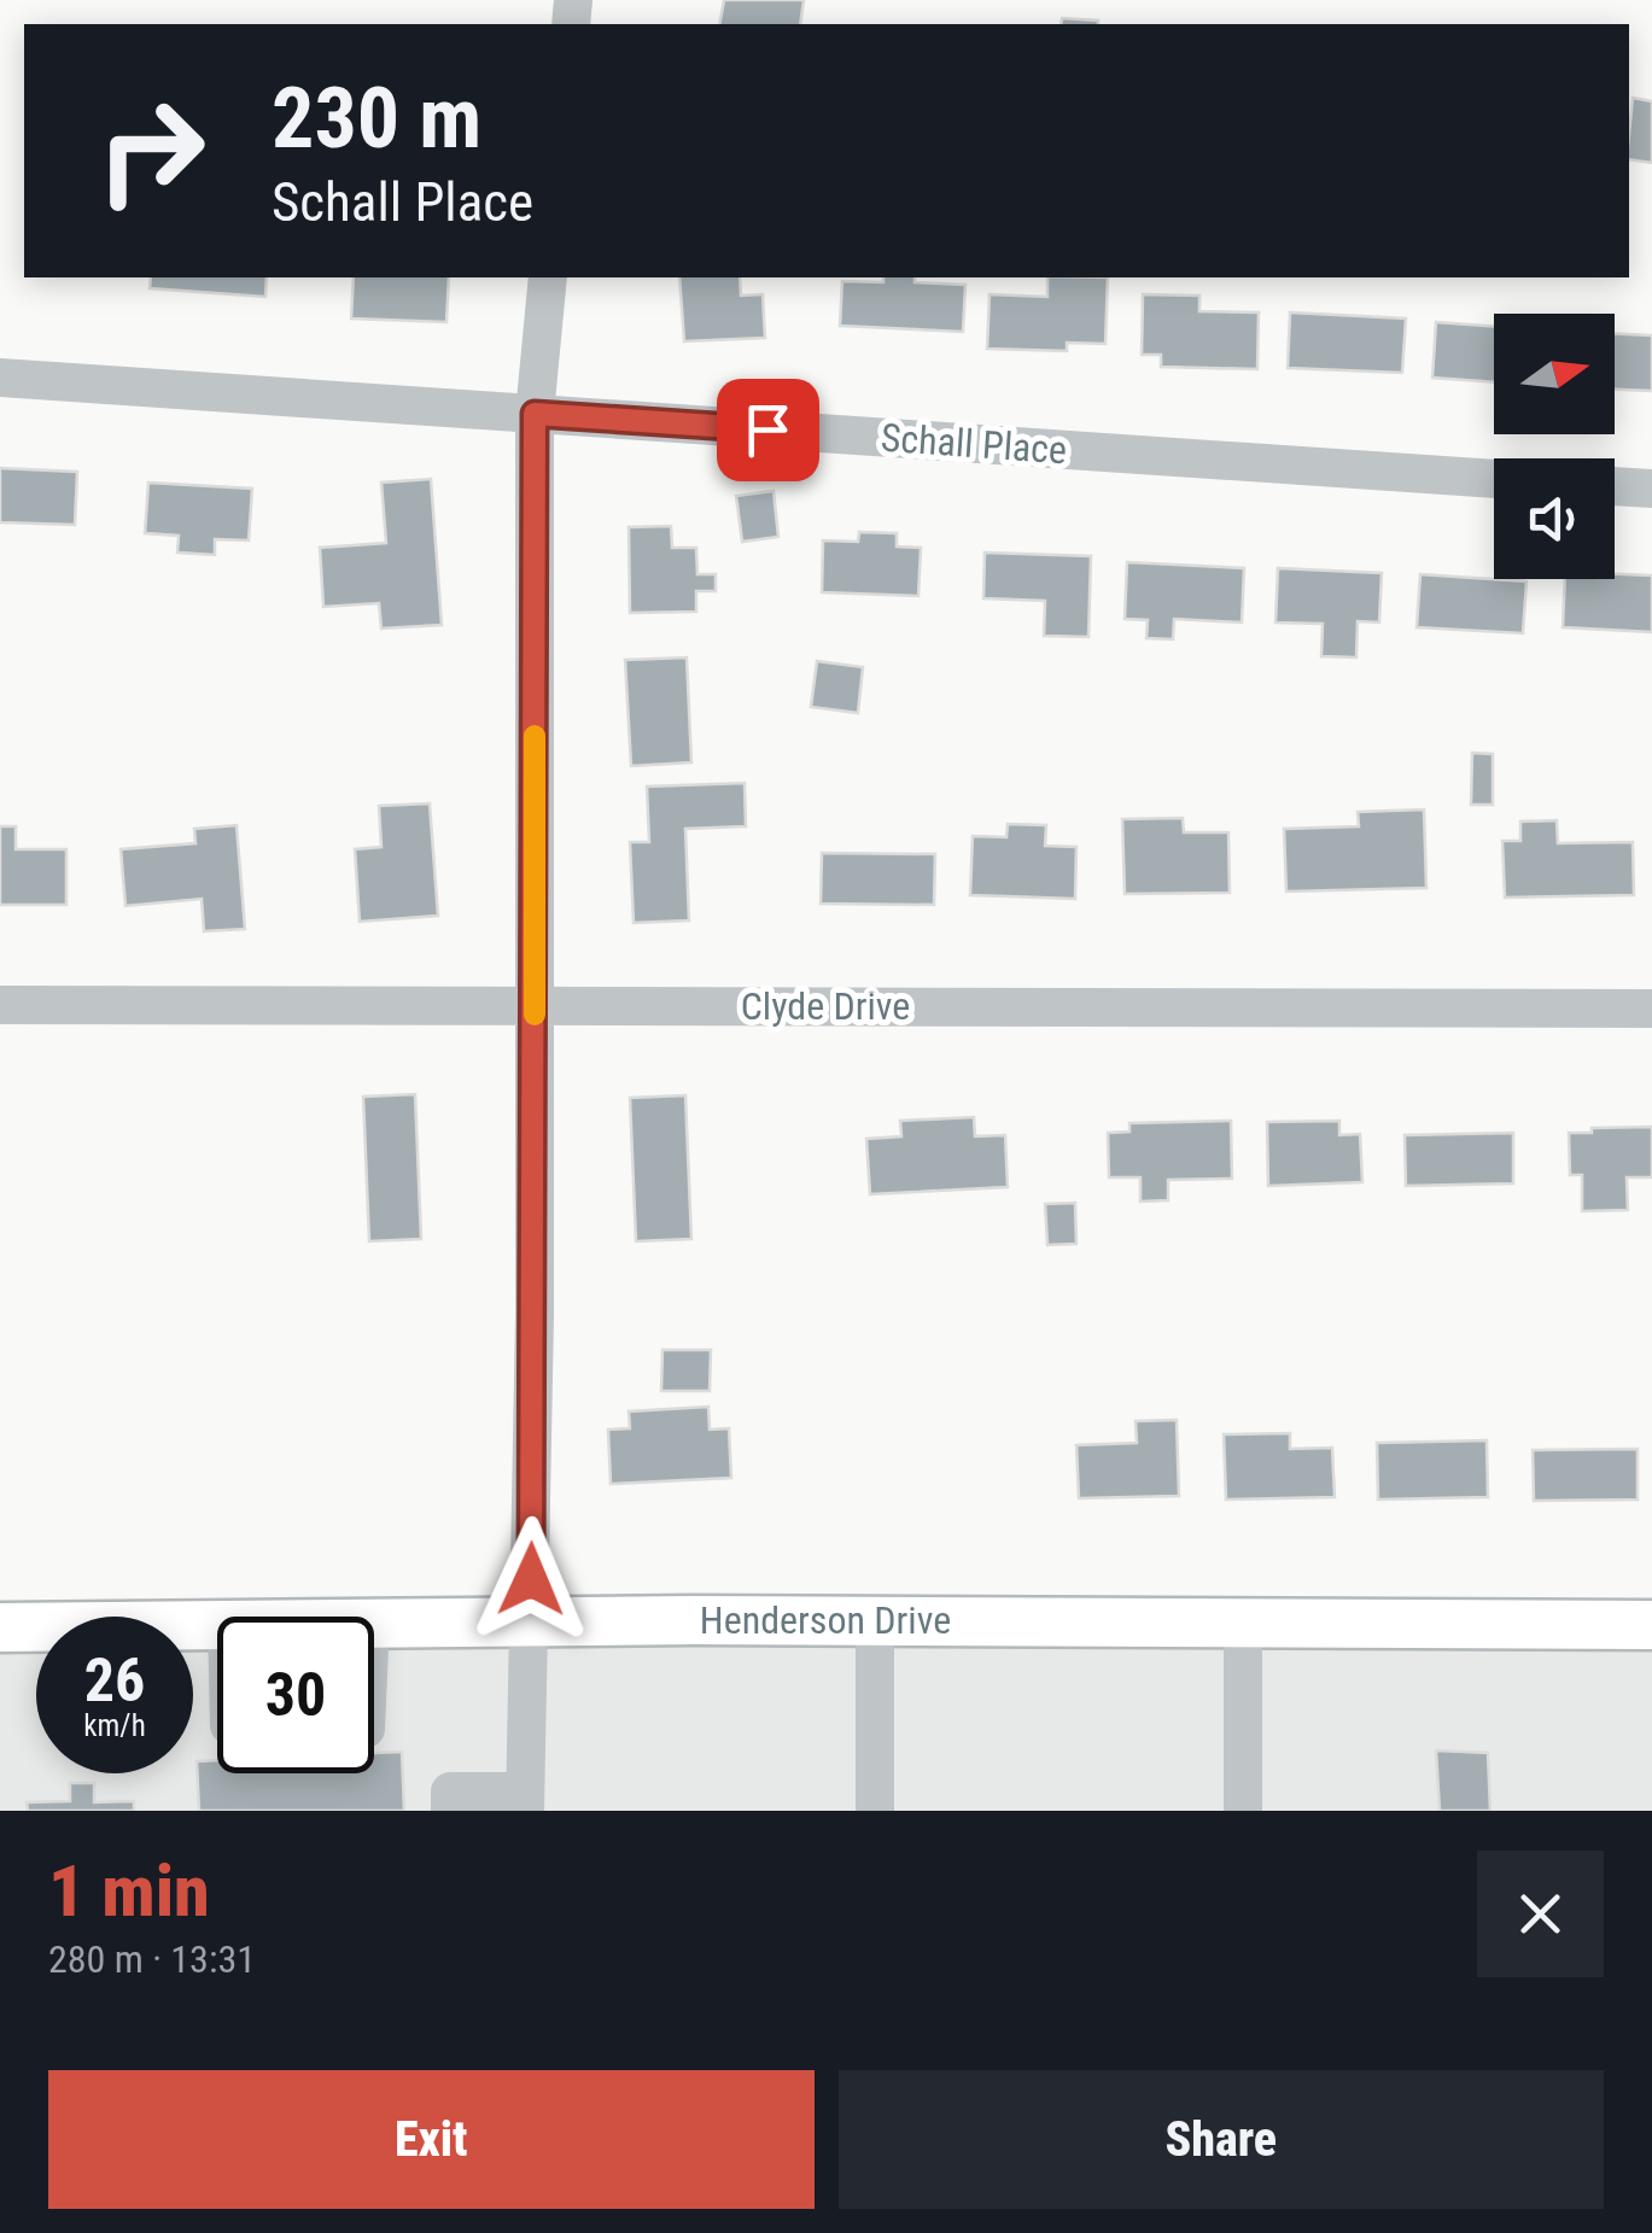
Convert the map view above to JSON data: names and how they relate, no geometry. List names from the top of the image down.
{
  "streets": {
    "main road": ["Henderson Drive"],
    "street": ["Schall Place", "Clyde Drive"]
  },
  "north": "right",
  "page": {
    "turn": ["230 m", "Schall Place"],
    "speed": "26 km/h",
    "limit": "30",
    "heading": ["1 min", "280 m · 13:31"],
    "buttons": ["Exit", "Share"]
  }
}
